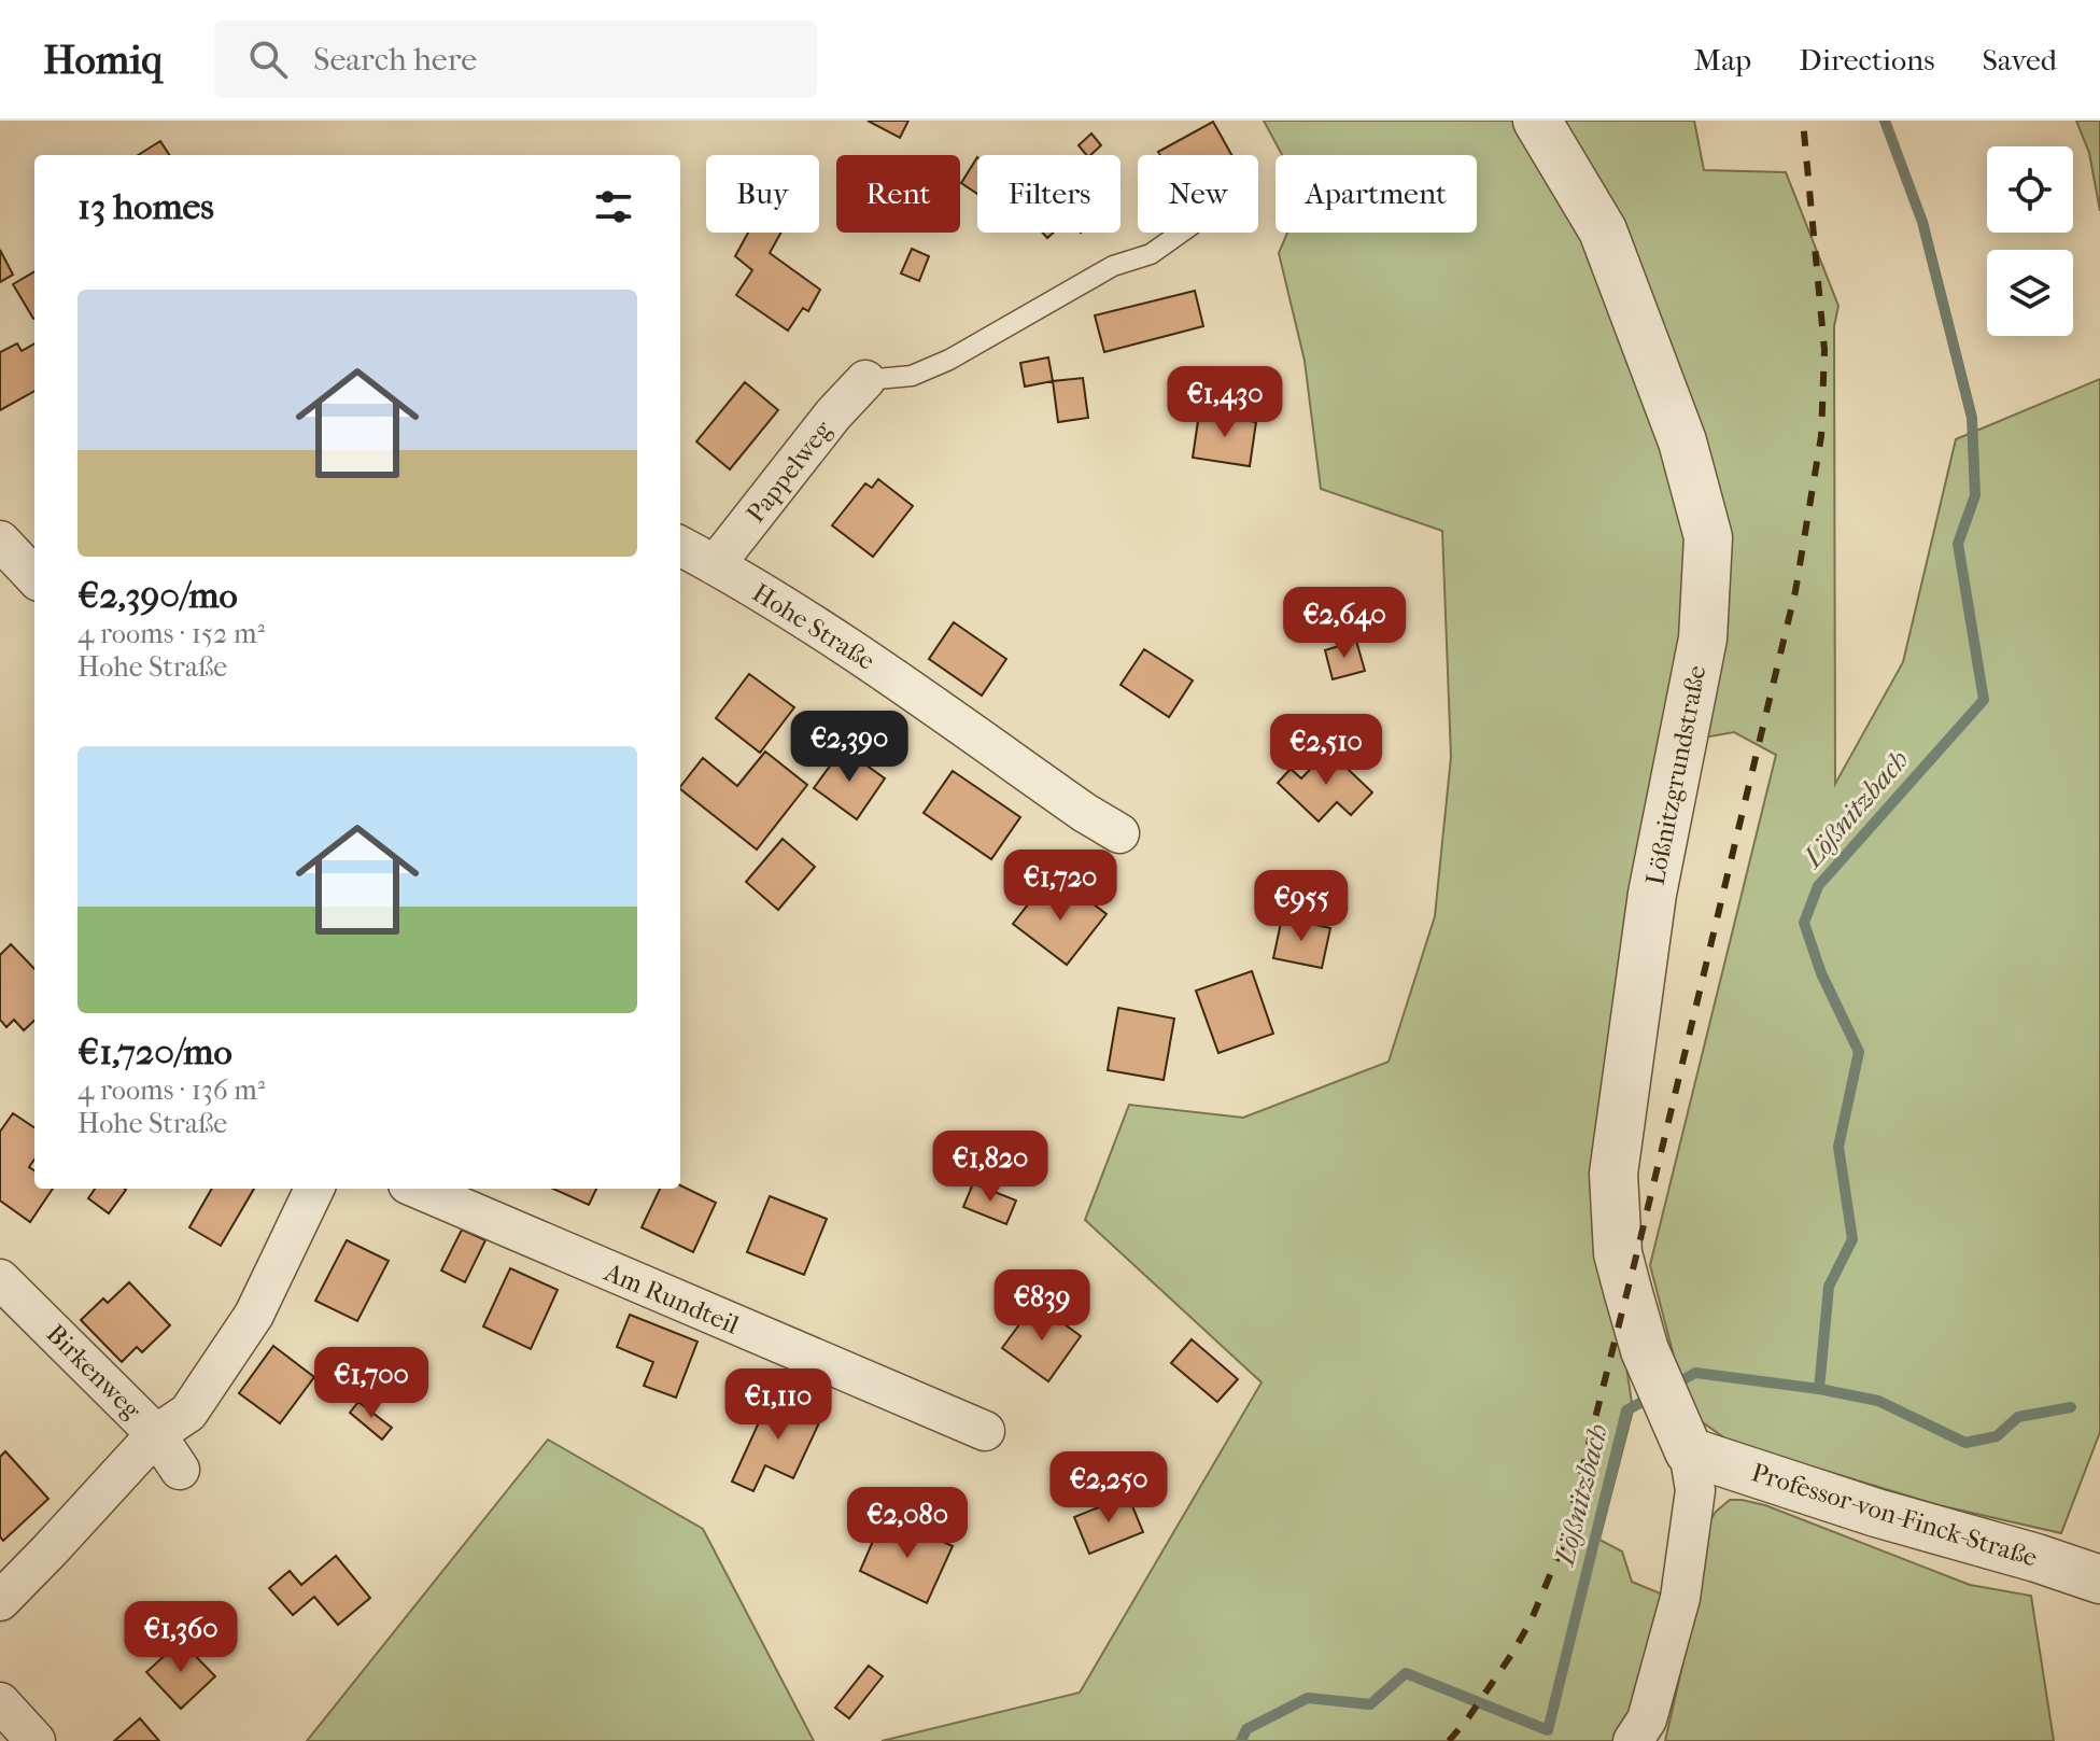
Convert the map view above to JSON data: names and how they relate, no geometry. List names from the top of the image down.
{
  "streets": {
    "street": [
      "Pappelweg",
      "Hohe Straße",
      "Lößnitzgrundstraße",
      "Am Rundteil",
      "Birkenweg",
      "Professor-von-Finck-Straße"
    ]
  },
  "crossings": [
    ["Pappelweg", "Hohe Straße"],
    ["Lößnitzgrundstraße", "Professor-von-Finck-Straße"]
  ],
  "water": ["Lößnitzbach"],
  "page": {
    "header": "Homiq",
    "search": "Search here",
    "nav": ["Map", "Directions", "Saved"],
    "chip": [
      "Buy",
      "Rent",
      "Filters",
      "New",
      "Apartment"
    ],
    "heading": "13 homes",
    "list": [
      {
        "name": "€2,390/mo",
        "note": "4 rooms · 152 m² · Hohe Straße"
      },
      {
        "name": "€1,720/mo",
        "note": "4 rooms · 136 m² · Hohe Straße"
      }
    ],
    "price": [
      "€1,430",
      "€2,640",
      "€2,390",
      "€2,510",
      "€1,720",
      "€955",
      "€1,820",
      "€839",
      "€1,700",
      "€1,110",
      "€2,250",
      "€2,080",
      "€1,360"
    ]
  }
}
